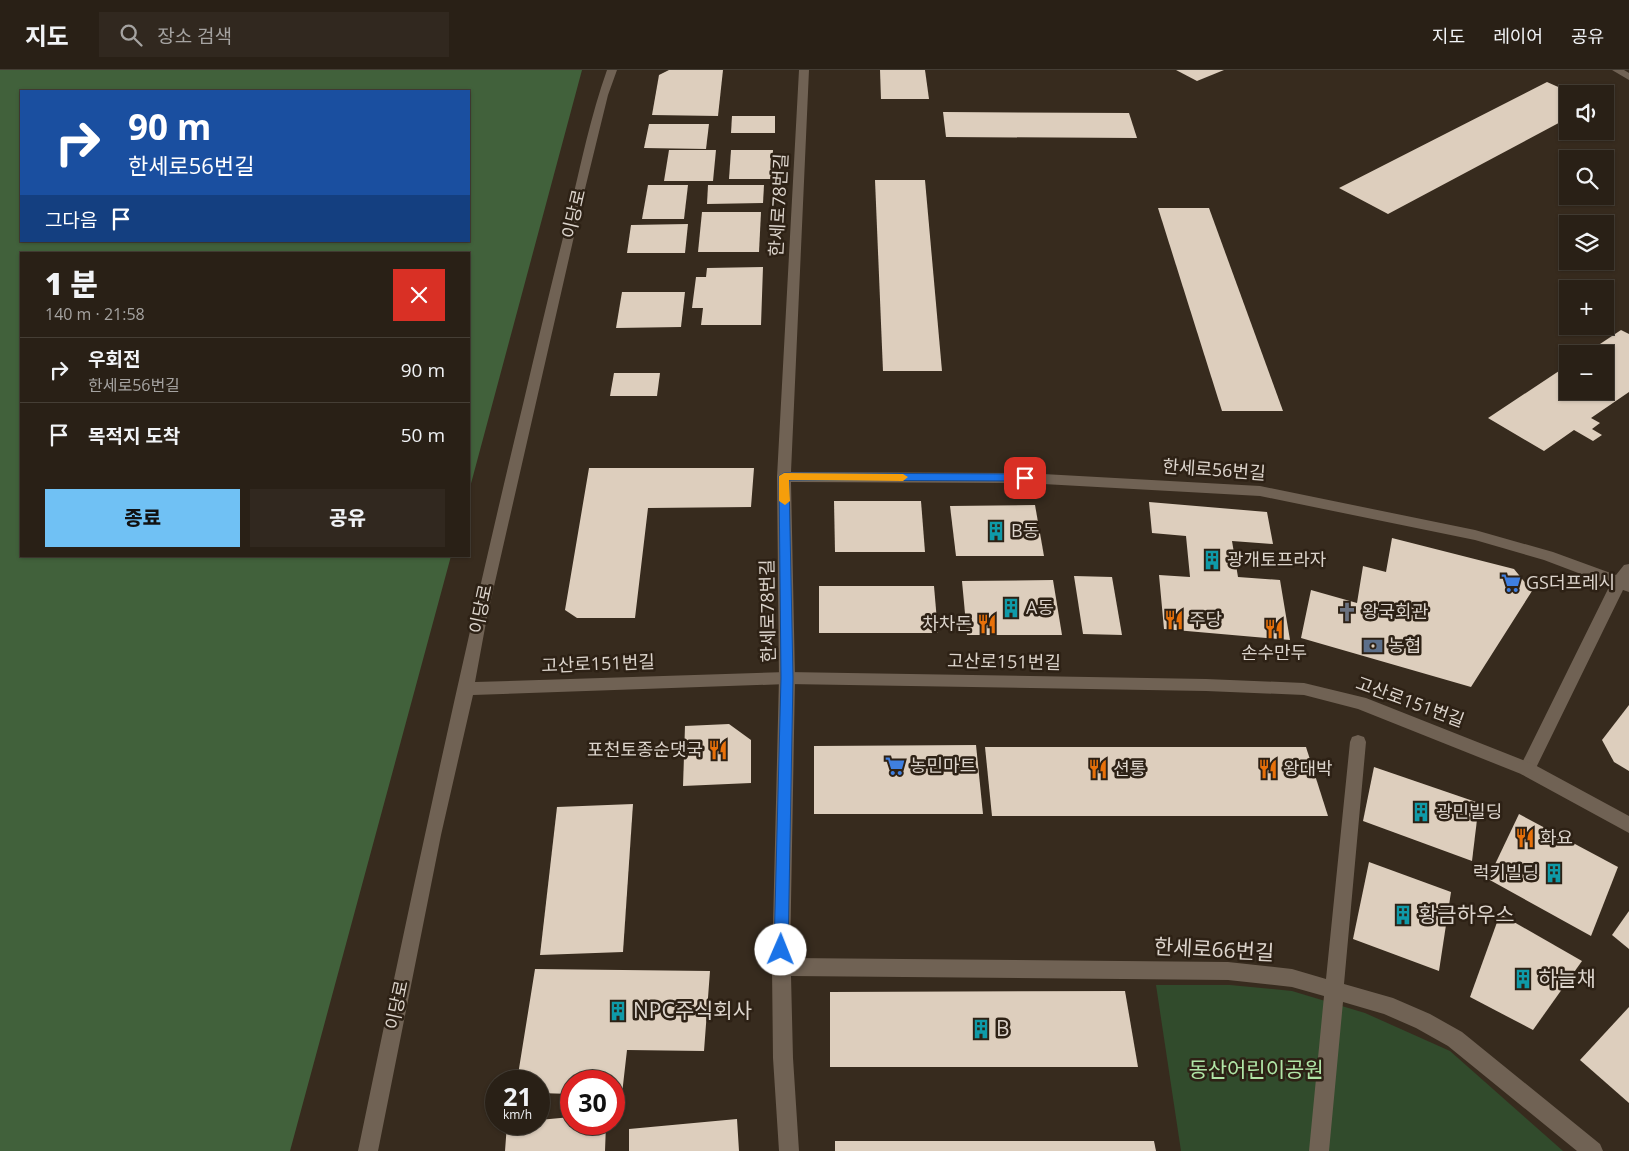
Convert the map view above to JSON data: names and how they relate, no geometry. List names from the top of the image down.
{
  "streets": {
    "street": [
      "한세로78번길",
      "이당로",
      "한세로56번길",
      "고산로151번길",
      "한세로66번길"
    ]
  },
  "crossings": [
    ["한세로78번길", "한세로56번길"],
    ["한세로78번길", "고산로151번길"],
    ["한세로78번길", "한세로66번길"],
    ["이당로", "고산로151번길"]
  ],
  "parks": ["동산어린이공원"],
  "places": {
    "building": [
      "B동",
      "광개토프라자",
      "A동",
      "광민빌딩",
      "럭키빌딩",
      "황금하우스",
      "하늘채",
      "NPC주식회사",
      "B"
    ],
    "supermarket": ["GS더프레시", "농민마트"],
    "church": ["왕국회관"],
    "restaurant": [
      "주당",
      "차차돈",
      "손수만두",
      "포천토종순댓국",
      "션통",
      "왕대박",
      "화요"
    ],
    "bank": ["농협"]
  },
  "page": {
    "header": "지도",
    "search": "장소 검색",
    "nav": ["지도", "레이어", "공유"],
    "map_buttons": ["+", "−"],
    "turn": ["90 m", "한세로56번길"],
    "then": "그다음",
    "heading": ["1 분", "140 m · 21:58"],
    "list": [
      {
        "name": "우회전",
        "note": "한세로56번길",
        "value": "90 m"
      },
      {
        "name": "목적지 도착",
        "value": "50 m"
      }
    ],
    "buttons": ["종료", "공유"],
    "speed": "21 km/h",
    "limit": "30"
  }
}
